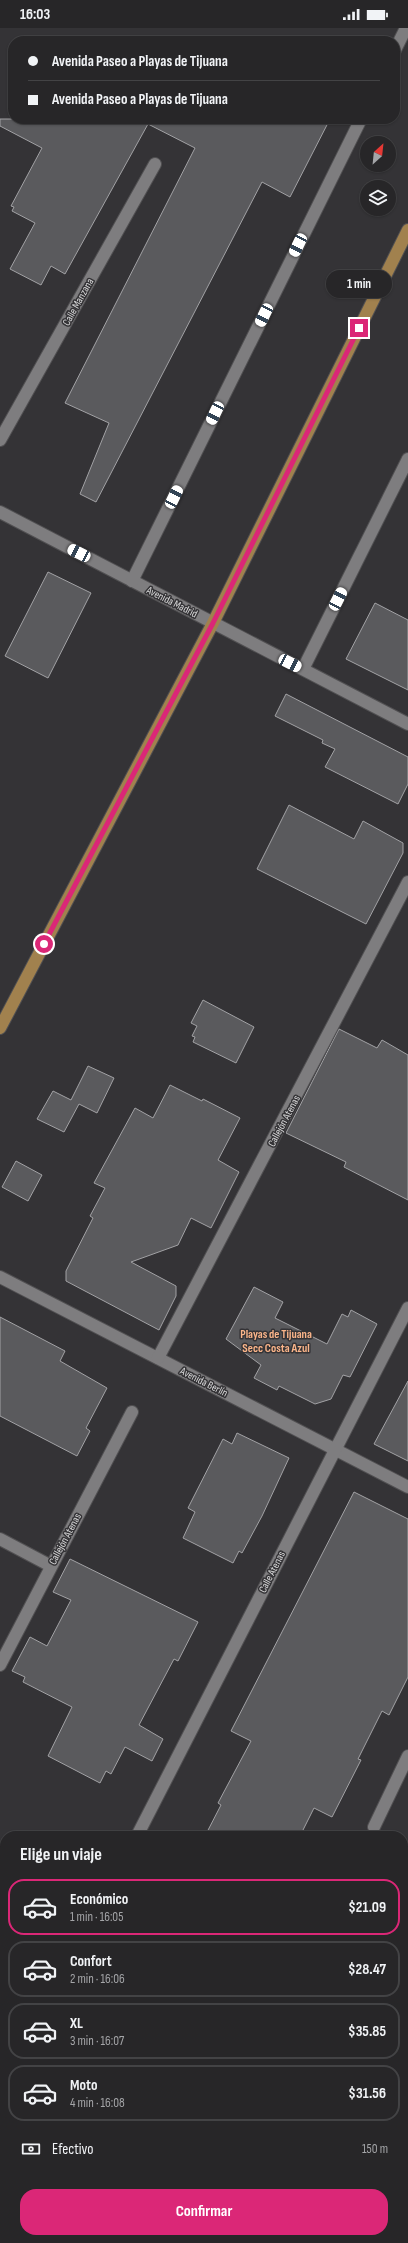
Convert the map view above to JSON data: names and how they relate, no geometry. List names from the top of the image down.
{
  "streets": {
    "street": [
      "Calle Manzana",
      "Avenida Madrid",
      "Callejón Atenas",
      "Avenida Berlín",
      "Calle Atenas"
    ]
  },
  "crossings": [
    ["Callejón Atenas", "Avenida Berlín"],
    ["Avenida Berlín", "Calle Atenas"]
  ],
  "districts": ["Playas de Tijuana Secc Costa Azul"],
  "north": "top right",
  "page": {
    "status": "16:03",
    "banner": ["Avenida Paseo a Playas de Tijuana", "Avenida Paseo a Playas de Tijuana"],
    "bubble": "1 min",
    "heading": "Elige un viaje",
    "list": [
      {
        "name": "Económico",
        "note": "1 min · 16:05",
        "value": "$21.09"
      },
      {
        "name": "Confort",
        "note": "2 min · 16:06",
        "value": "$28.47"
      },
      {
        "name": "XL",
        "note": "3 min · 16:07",
        "value": "$35.85"
      },
      {
        "name": "Moto",
        "note": "4 min · 16:08",
        "value": "$31.56"
      }
    ],
    "pay": ["Efectivo", "150 m"],
    "buttons": "Confirmar"
  }
}
